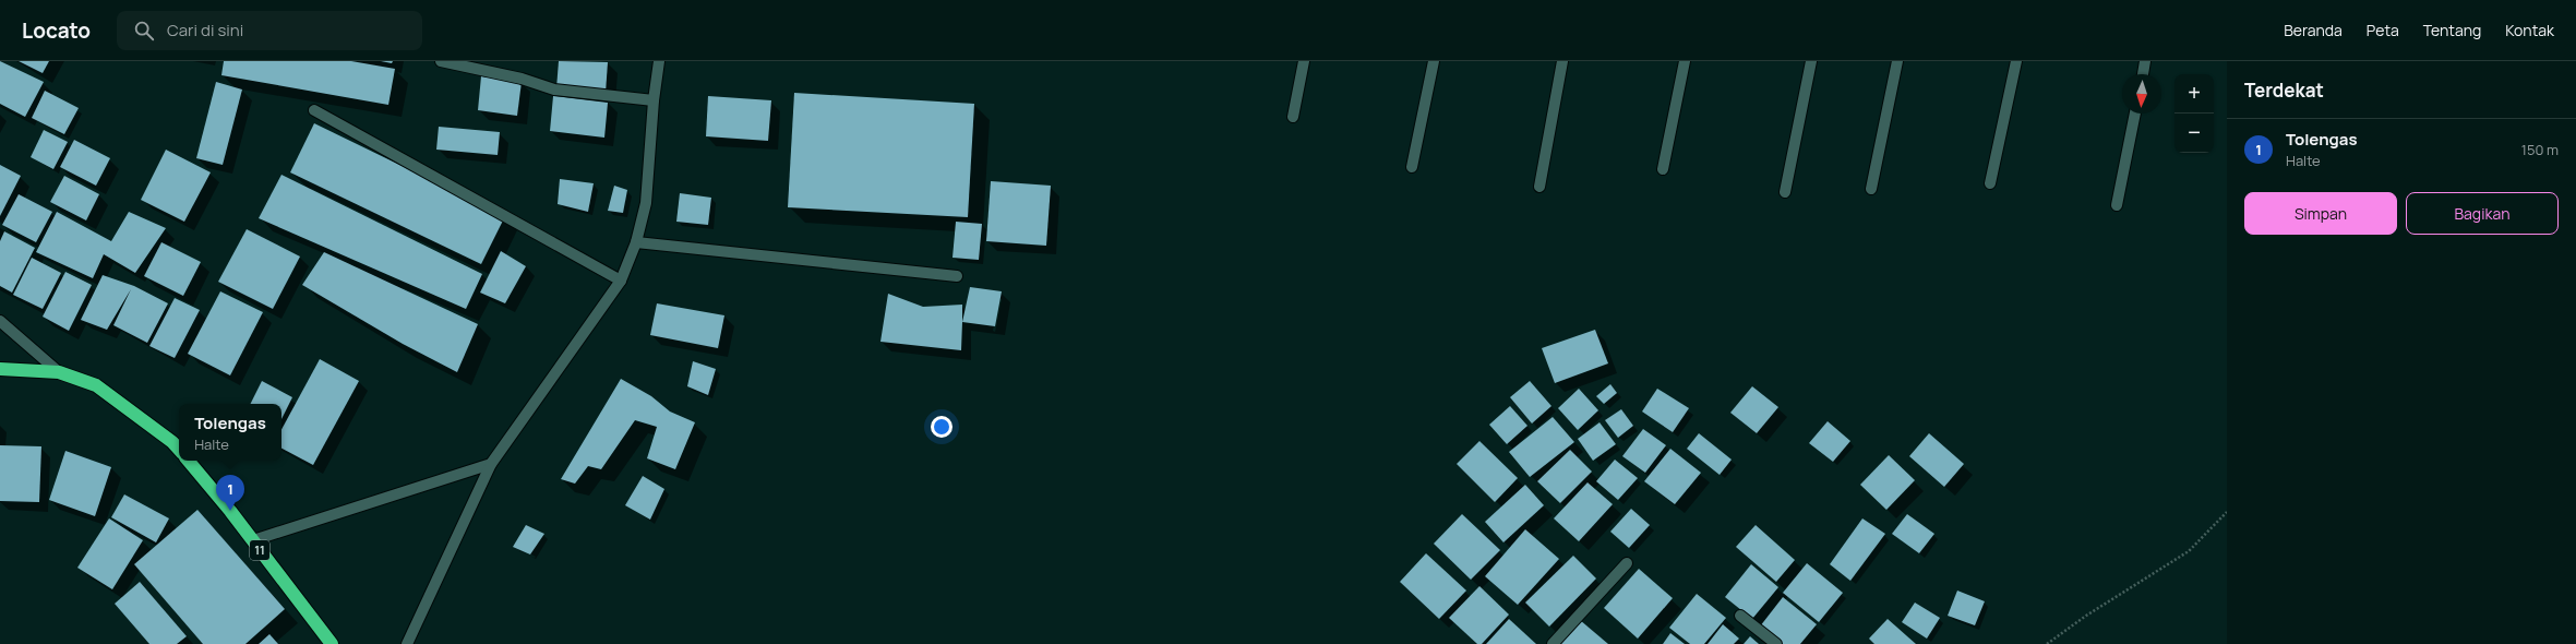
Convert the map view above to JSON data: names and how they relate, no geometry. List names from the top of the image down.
{
  "streets": {
    "highway": ["11"]
  },
  "north": "bottom",
  "page": {
    "header": "Locato",
    "search": "Cari di sini",
    "nav": [
      "Beranda",
      "Peta",
      "Tentang",
      "Kontak"
    ],
    "heading": "Terdekat",
    "map_buttons": ["+", "−"],
    "list": [
      {
        "mark": "1",
        "name": "Tolengas",
        "note": "Halte",
        "value": "150 m"
      }
    ],
    "buttons": ["Simpan", "Bagikan"],
    "popup": ["Tolengas", "Halte"],
    "pins": "1"
  }
}
